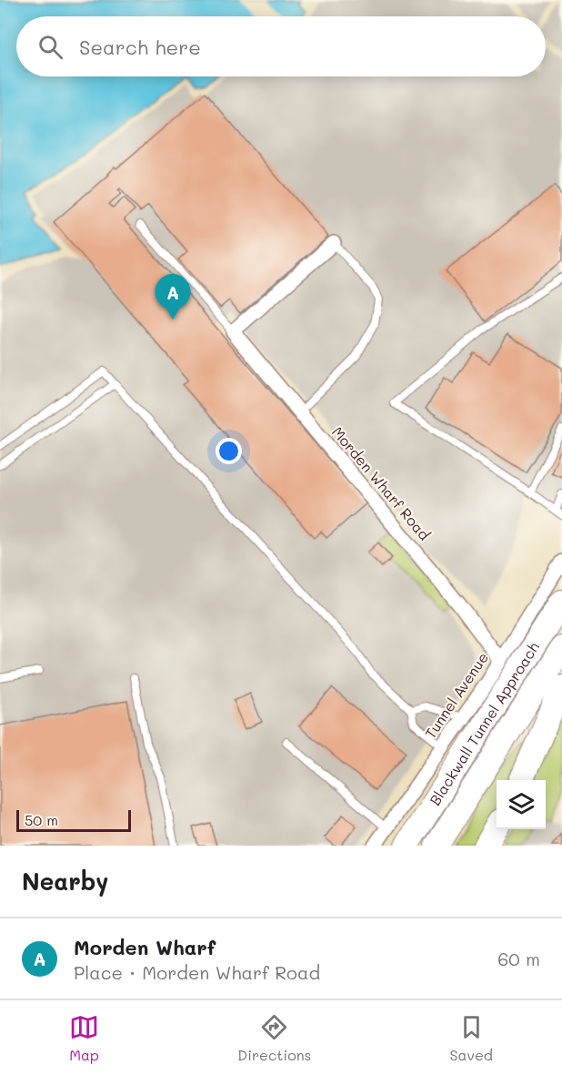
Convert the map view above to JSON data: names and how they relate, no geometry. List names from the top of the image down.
{
  "streets": {
    "highway": ["Blackwall Tunnel Approach"],
    "street": ["Morden Wharf Road", "Tunnel Avenue"]
  },
  "crossings": [
    ["Morden Wharf Road", "Tunnel Avenue"]
  ],
  "scale_bar": "50 m",
  "page": {
    "search": "Search here",
    "pins": "A",
    "scale": "50 m",
    "heading": "Nearby",
    "list": [
      {
        "mark": "A",
        "name": "Morden Wharf",
        "note": "Place · Morden Wharf Road",
        "value": "60 m"
      }
    ],
    "nav": ["Map", "Directions", "Saved"]
  }
}
